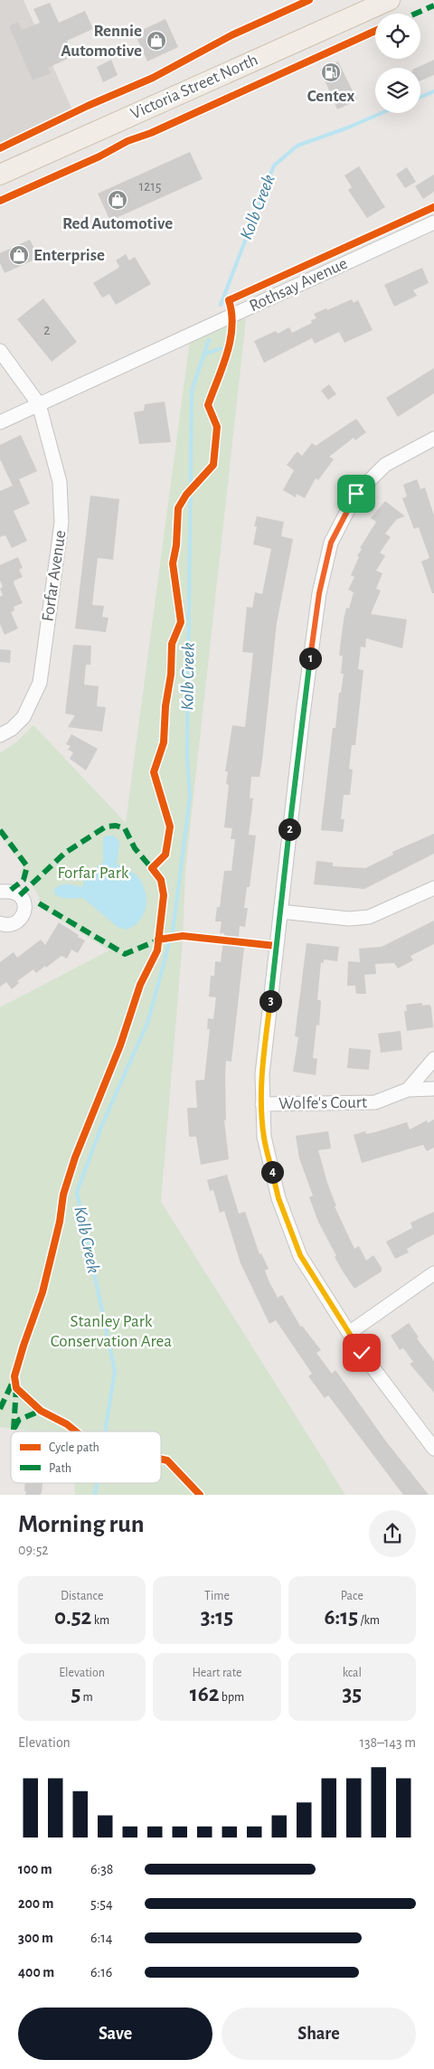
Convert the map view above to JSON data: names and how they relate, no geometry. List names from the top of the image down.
{
  "streets": {
    "main road": ["Victoria Street North"],
    "street": ["Rothsay Avenue", "Forfar Avenue", "Wolfe's Court"]
  },
  "crossings": [
    ["Rothsay Avenue", "Forfar Avenue"]
  ],
  "water": ["Kolb Creek"],
  "parks": ["Forfar Park", "Stanley Park Conservation Area"],
  "places": {
    "shop": ["Rennie Automotive", "Red Automotive", "Enterprise"],
    "fuel station": ["Centex"]
  },
  "house_numbers": ["1215", "2"],
  "legend": ["Cycle path", "Path"],
  "page": {
    "pins": [
      "1",
      "2",
      "3",
      "4"
    ],
    "heading": ["Morning run", "09:52"],
    "stats": [
      ["Distance", "0.52 km"],
      ["Time", "3:15"],
      ["Pace", "6:15 /km"],
      ["Elevation", "5 m"],
      ["Heart rate", "162 bpm"],
      ["kcal", "35"]
    ],
    "chart": ["Elevation", "138–143 m"],
    "list": [
      {
        "name": "100 m",
        "note": "6:38"
      },
      {
        "name": "200 m",
        "note": "5:54"
      },
      {
        "name": "300 m",
        "note": "6:14"
      },
      {
        "name": "400 m",
        "note": "6:16"
      }
    ],
    "buttons": ["Save", "Share"]
  }
}
